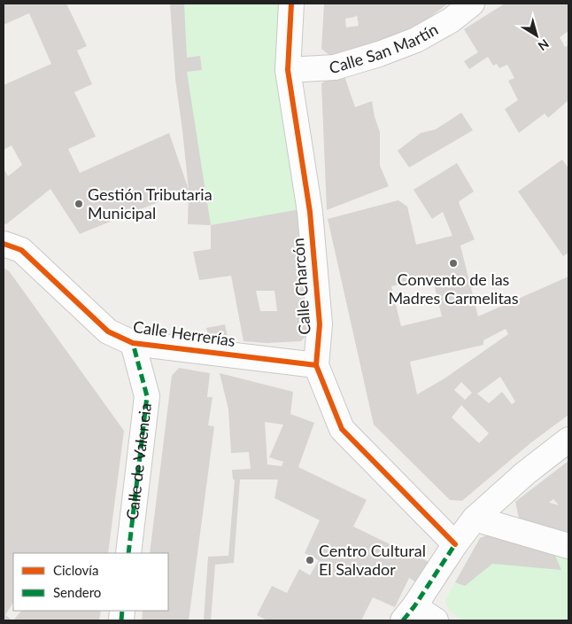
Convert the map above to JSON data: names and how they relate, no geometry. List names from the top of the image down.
{
  "streets": {
    "street": [
      "Calle San Martín",
      "Calle Charcón",
      "Calle Herrerías",
      "Calle de Valencia"
    ]
  },
  "crossings": [
    ["Calle San Martín", "Calle Charcón"],
    ["Calle Charcón", "Calle Herrerías"],
    ["Calle Herrerías", "Calle de Valencia"]
  ],
  "places": ["Gestión Tributaria Municipal", "Convento de las Madres Carmelitas", "Centro Cultural El Salvador"],
  "legend": ["Ciclovía", "Sendero"],
  "north": "bottom right"
}
